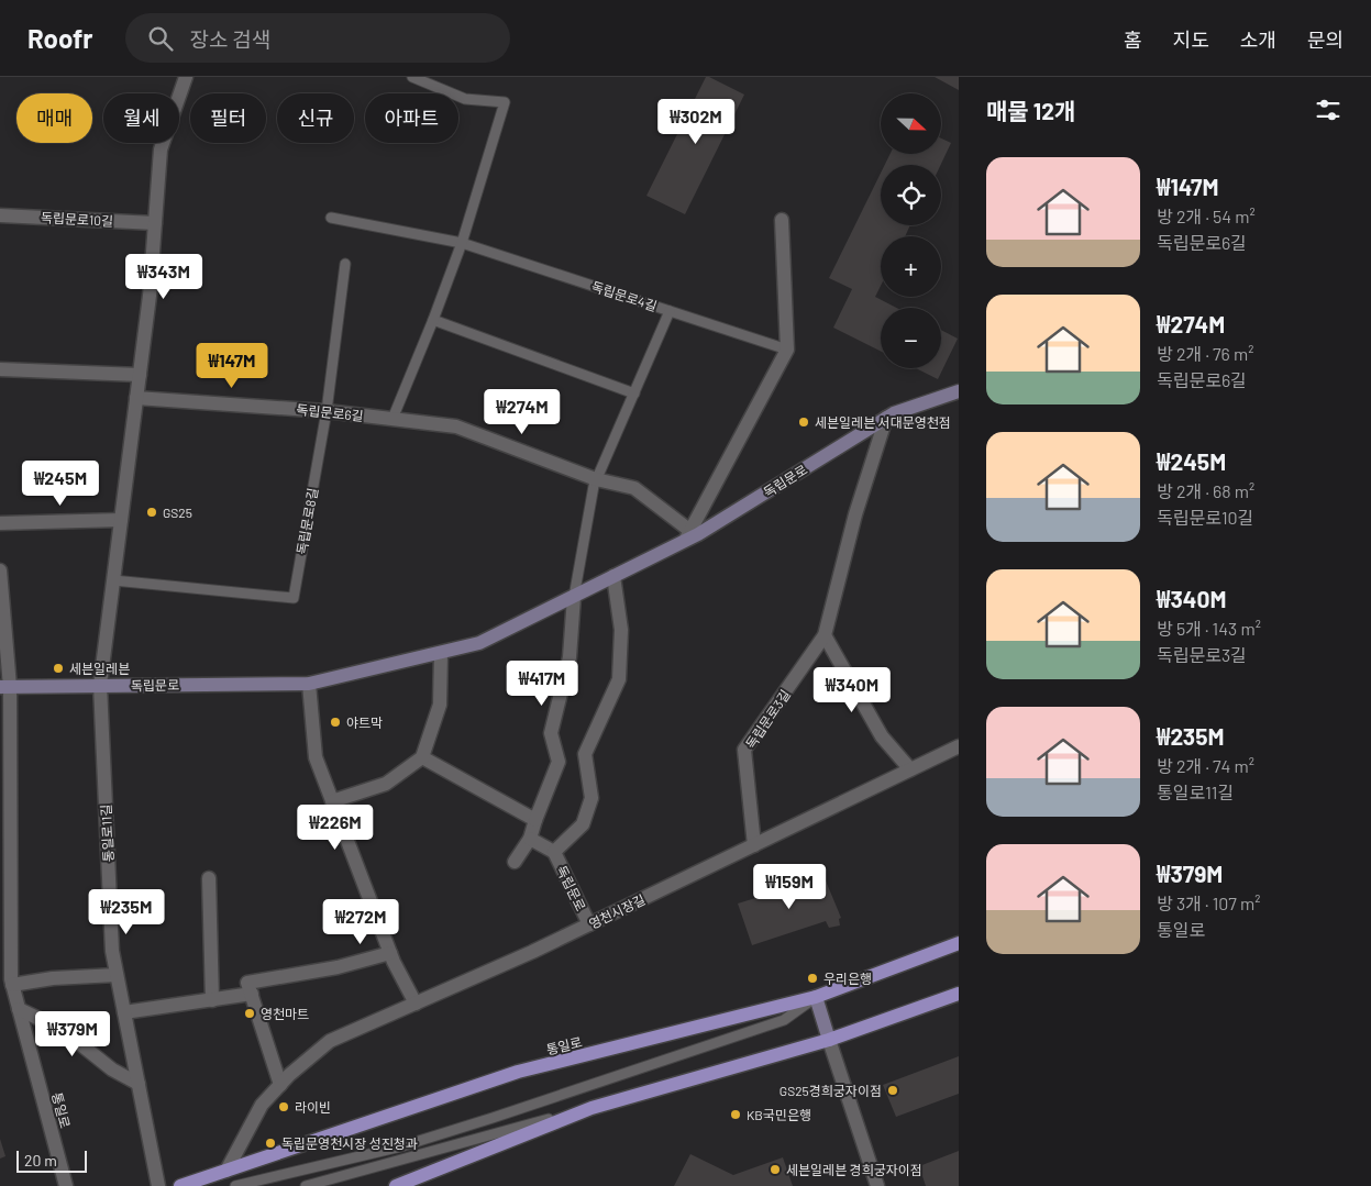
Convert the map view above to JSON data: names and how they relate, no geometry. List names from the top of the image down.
{
  "streets": {
    "main road": ["독립문로", "통일로"],
    "street": [
      "독립문로10길",
      "독립문로6길",
      "독립문로3길",
      "통일로11길",
      "영천시장길"
    ],
    "lane": ["독립문로4길", "독립문로8길"]
  },
  "crossings": [
    ["독립문로6길", "독립문로"],
    ["독립문로6길", "독립문로8길"],
    ["독립문로", "독립문로3길"],
    ["독립문로", "통일로11길"],
    ["독립문로", "영천시장길"],
    ["독립문로", "통일로"],
    ["독립문로3길", "영천시장길"],
    ["영천시장길", "통일로"]
  ],
  "places": [
    "세븐일레븐 서대문영천점",
    "GS25",
    "세븐일레븐",
    "야트막",
    "우리은행",
    "영천마트",
    "GS25경희궁자이점",
    "라이빈",
    "KB국민은행",
    "독립문영천시장 성진청과",
    "세븐일레븐 경희궁자이점"
  ],
  "scale_bar": "20 m",
  "north": "right",
  "page": {
    "header": "Roofr",
    "search": "장소 검색",
    "nav": [
      "홈",
      "지도",
      "소개",
      "문의"
    ],
    "heading": "매물 12개",
    "map_buttons": ["+", "−"],
    "chip": [
      "매매",
      "월세",
      "필터",
      "신규",
      "아파트"
    ],
    "price": [
      "₩302M",
      "₩343M",
      "₩147M",
      "₩274M",
      "₩245M",
      "₩417M",
      "₩340M",
      "₩226M",
      "₩159M",
      "₩235M",
      "₩272M",
      "₩379M"
    ],
    "list": [
      {
        "name": "₩147M",
        "note": "방 2개 · 54 m² · 독립문로6길"
      },
      {
        "name": "₩274M",
        "note": "방 2개 · 76 m² · 독립문로6길"
      },
      {
        "name": "₩245M",
        "note": "방 2개 · 68 m² · 독립문로10길"
      },
      {
        "name": "₩340M",
        "note": "방 5개 · 143 m² · 독립문로3길"
      },
      {
        "name": "₩235M",
        "note": "방 2개 · 74 m² · 통일로11길"
      },
      {
        "name": "₩379M",
        "note": "방 3개 · 107 m² · 통일로"
      }
    ],
    "scale": "20 m"
  }
}
